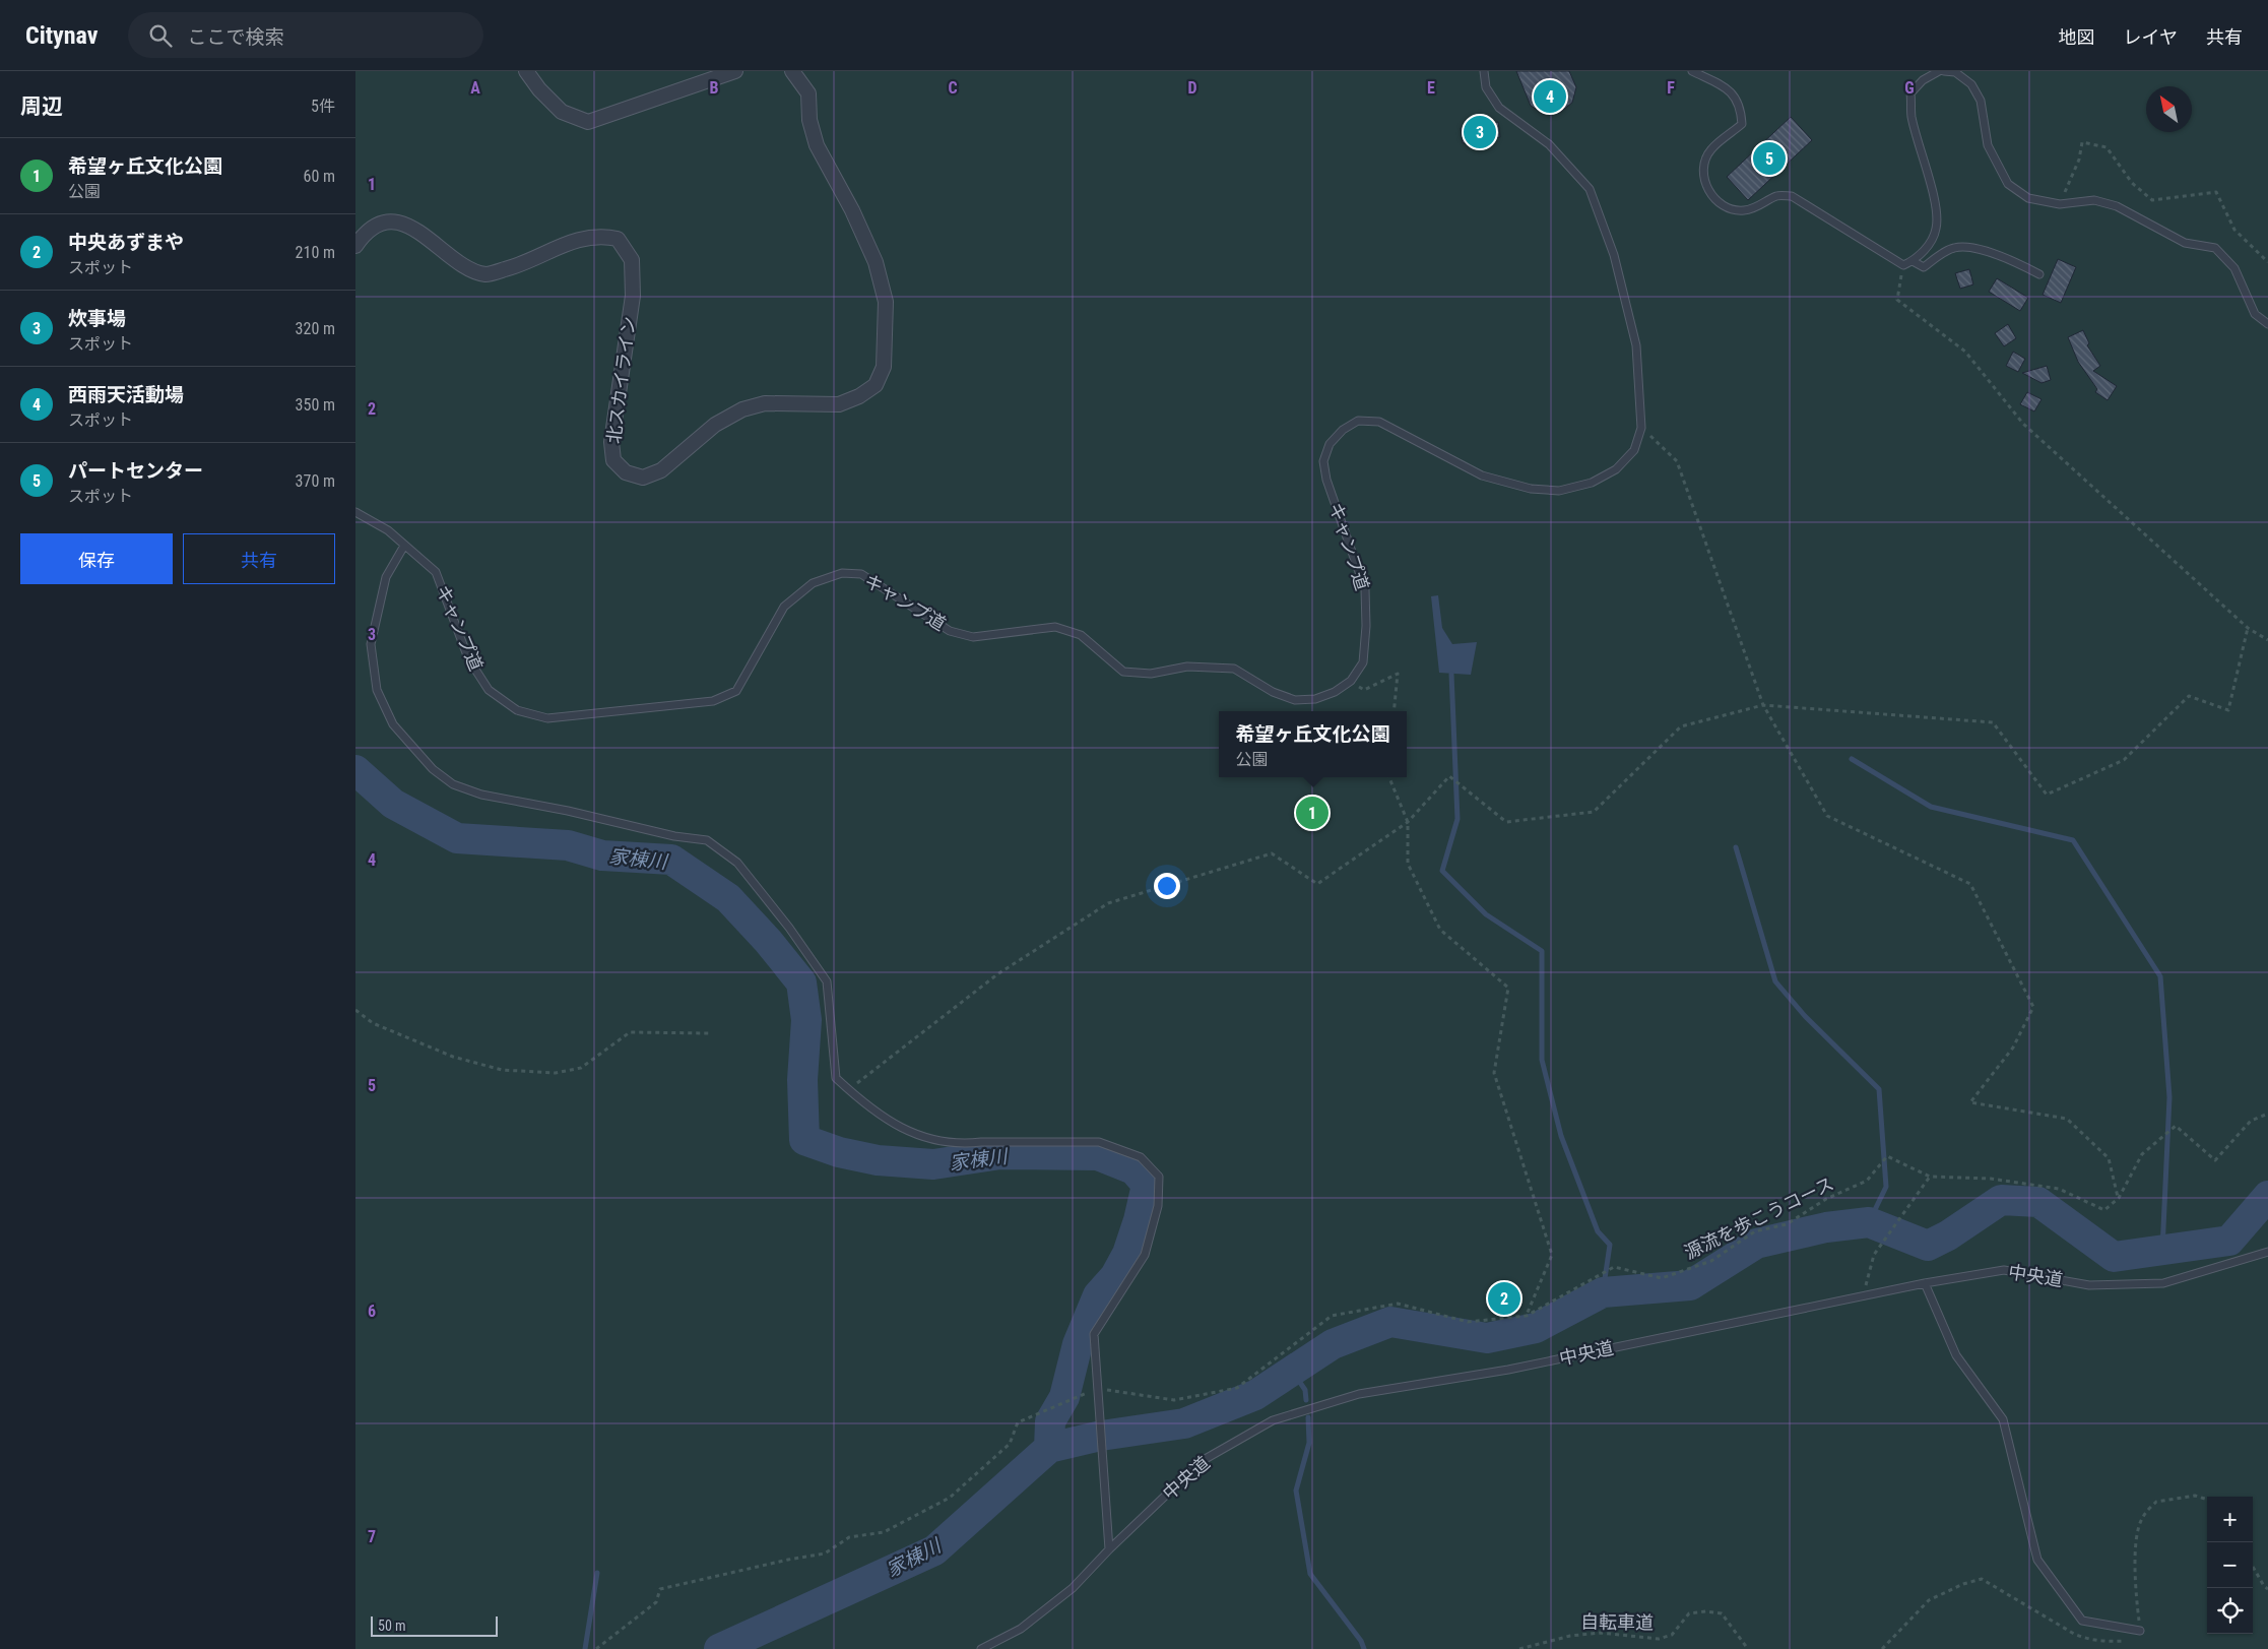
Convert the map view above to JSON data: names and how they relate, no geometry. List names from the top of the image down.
{
  "streets": {
    "street": ["北スカイライン"],
    "lane": ["キャンプ道", "中央道"],
    "path": ["源流を歩こうコース", "自転車道"]
  },
  "water": ["家棟川"],
  "scale_bar": "50 m",
  "north": "top left",
  "page": {
    "header": "Citynav",
    "search": "ここで検索",
    "nav": ["地図", "レイヤ", "共有"],
    "heading": ["周辺", "5件"],
    "pins": [
      "4",
      "3",
      "5",
      "1",
      "2"
    ],
    "list": [
      {
        "mark": "1",
        "name": "希望ヶ丘文化公園",
        "note": "公園",
        "value": "60 m"
      },
      {
        "mark": "2",
        "name": "中央あずまや",
        "note": "スポット",
        "value": "210 m"
      },
      {
        "mark": "3",
        "name": "炊事場",
        "note": "スポット",
        "value": "320 m"
      },
      {
        "mark": "4",
        "name": "西雨天活動場",
        "note": "スポット",
        "value": "350 m"
      },
      {
        "mark": "5",
        "name": "パートセンター",
        "note": "スポット",
        "value": "370 m"
      }
    ],
    "buttons": ["保存", "共有"],
    "popup": ["希望ヶ丘文化公園", "公園"],
    "map_buttons": ["+", "−"],
    "scale": "50 m"
  },
  "grid": {
    "columns": [
      "A",
      "B",
      "C",
      "D",
      "E",
      "F",
      "G"
    ],
    "rows": [
      "1",
      "2",
      "3",
      "4",
      "5",
      "6",
      "7"
    ]
  }
}
